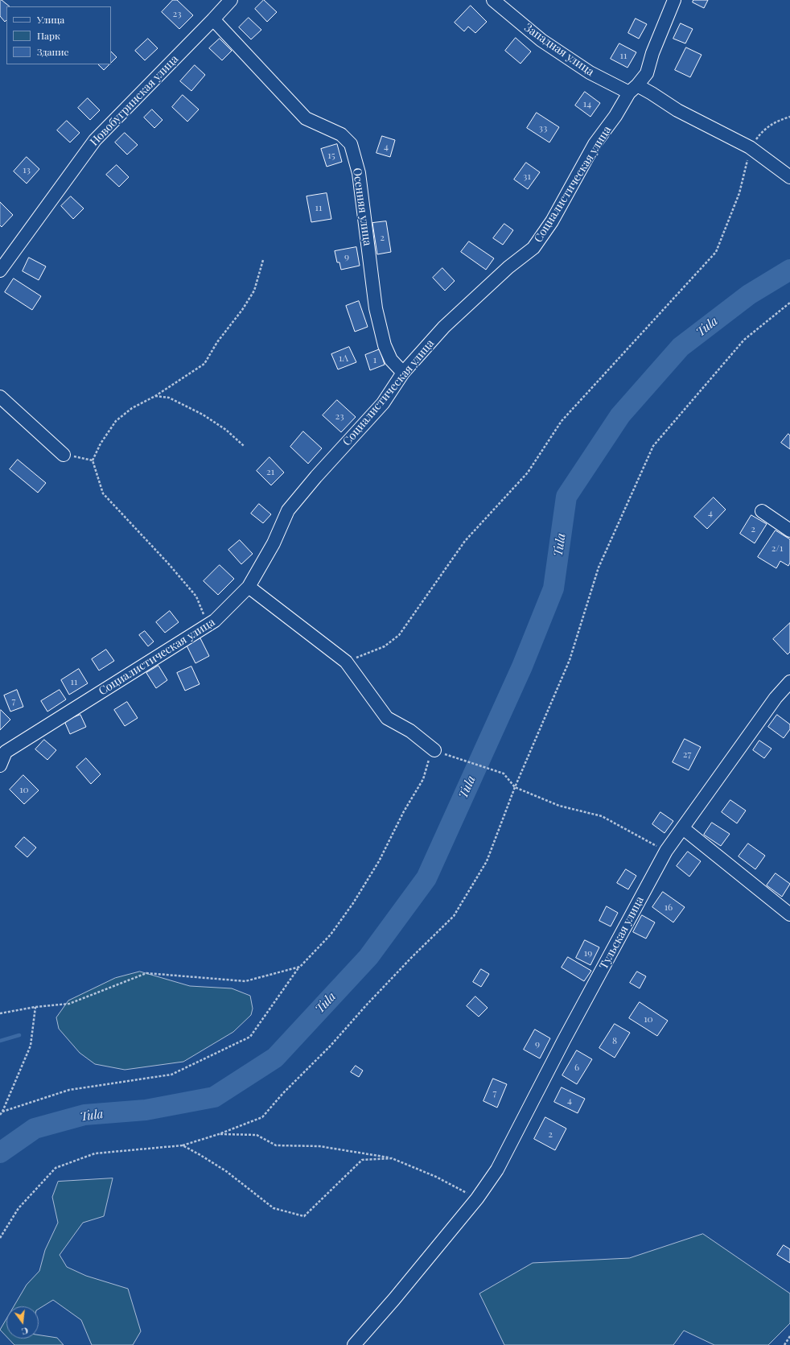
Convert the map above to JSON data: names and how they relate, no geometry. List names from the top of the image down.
{
  "streets": {
    "street": [
      "Западная улица",
      "Новобугринская улица",
      "Социалистическая улица",
      "Осенняя улица",
      "Тульская улица"
    ]
  },
  "crossings": [
    ["Западная улица", "Социалистическая улица"],
    ["Новобугринская улица", "Осенняя улица"],
    ["Социалистическая улица", "Осенняя улица"]
  ],
  "water": ["Tula"],
  "house_numbers": [
    "23",
    "11",
    "14",
    "33",
    "4",
    "15",
    "13",
    "31",
    "11",
    "2",
    "9",
    "1А",
    "1",
    "23",
    "21",
    "4",
    "2",
    "2/1",
    "11",
    "7",
    "27",
    "10",
    "16",
    "19",
    "10",
    "8",
    "9",
    "6",
    "7",
    "4",
    "2"
  ],
  "legend": ["Улица", "Парк", "Здание"],
  "north": "bottom"
}
